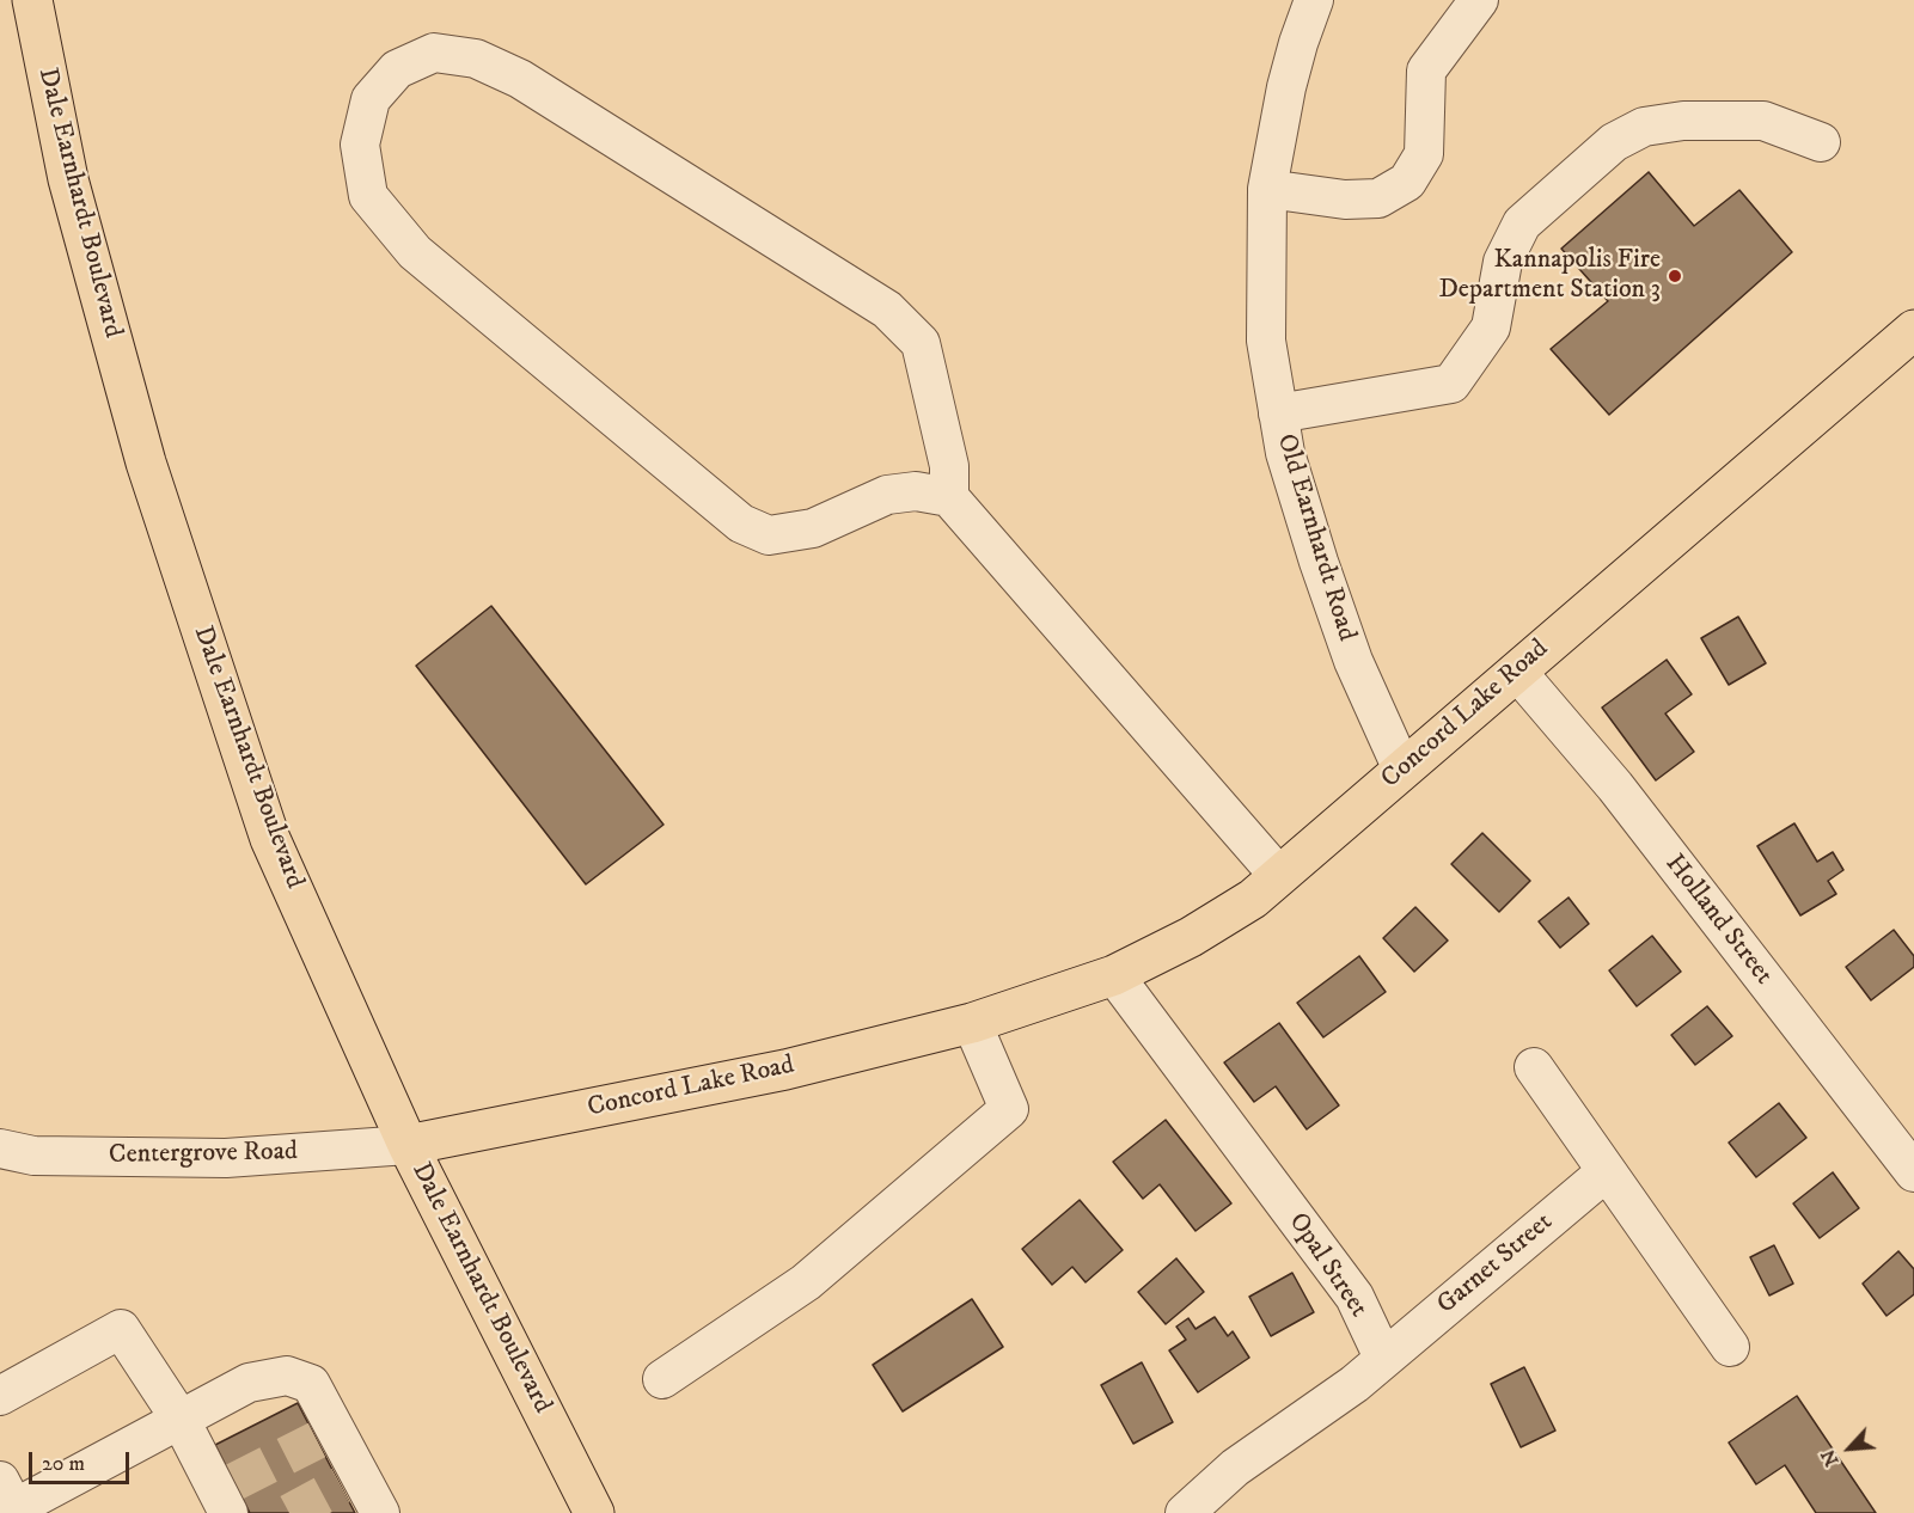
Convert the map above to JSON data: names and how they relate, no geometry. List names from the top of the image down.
{
  "streets": {
    "main road": ["Dale Earnhardt Boulevard", "Concord Lake Road"],
    "street": [
      "Old Earnhardt Road",
      "Holland Street",
      "Centergrove Road",
      "Garnet Street",
      "Opal Street"
    ]
  },
  "crossings": [
    ["Dale Earnhardt Boulevard", "Concord Lake Road"],
    ["Dale Earnhardt Boulevard", "Centergrove Road"],
    ["Old Earnhardt Road", "Concord Lake Road"],
    ["Concord Lake Road", "Holland Street"],
    ["Concord Lake Road", "Centergrove Road"],
    ["Concord Lake Road", "Opal Street"],
    ["Garnet Street", "Opal Street"]
  ],
  "places": ["Kannapolis Fire Department Station 3"],
  "scale_bar": "20 m",
  "north": "bottom left"
}
